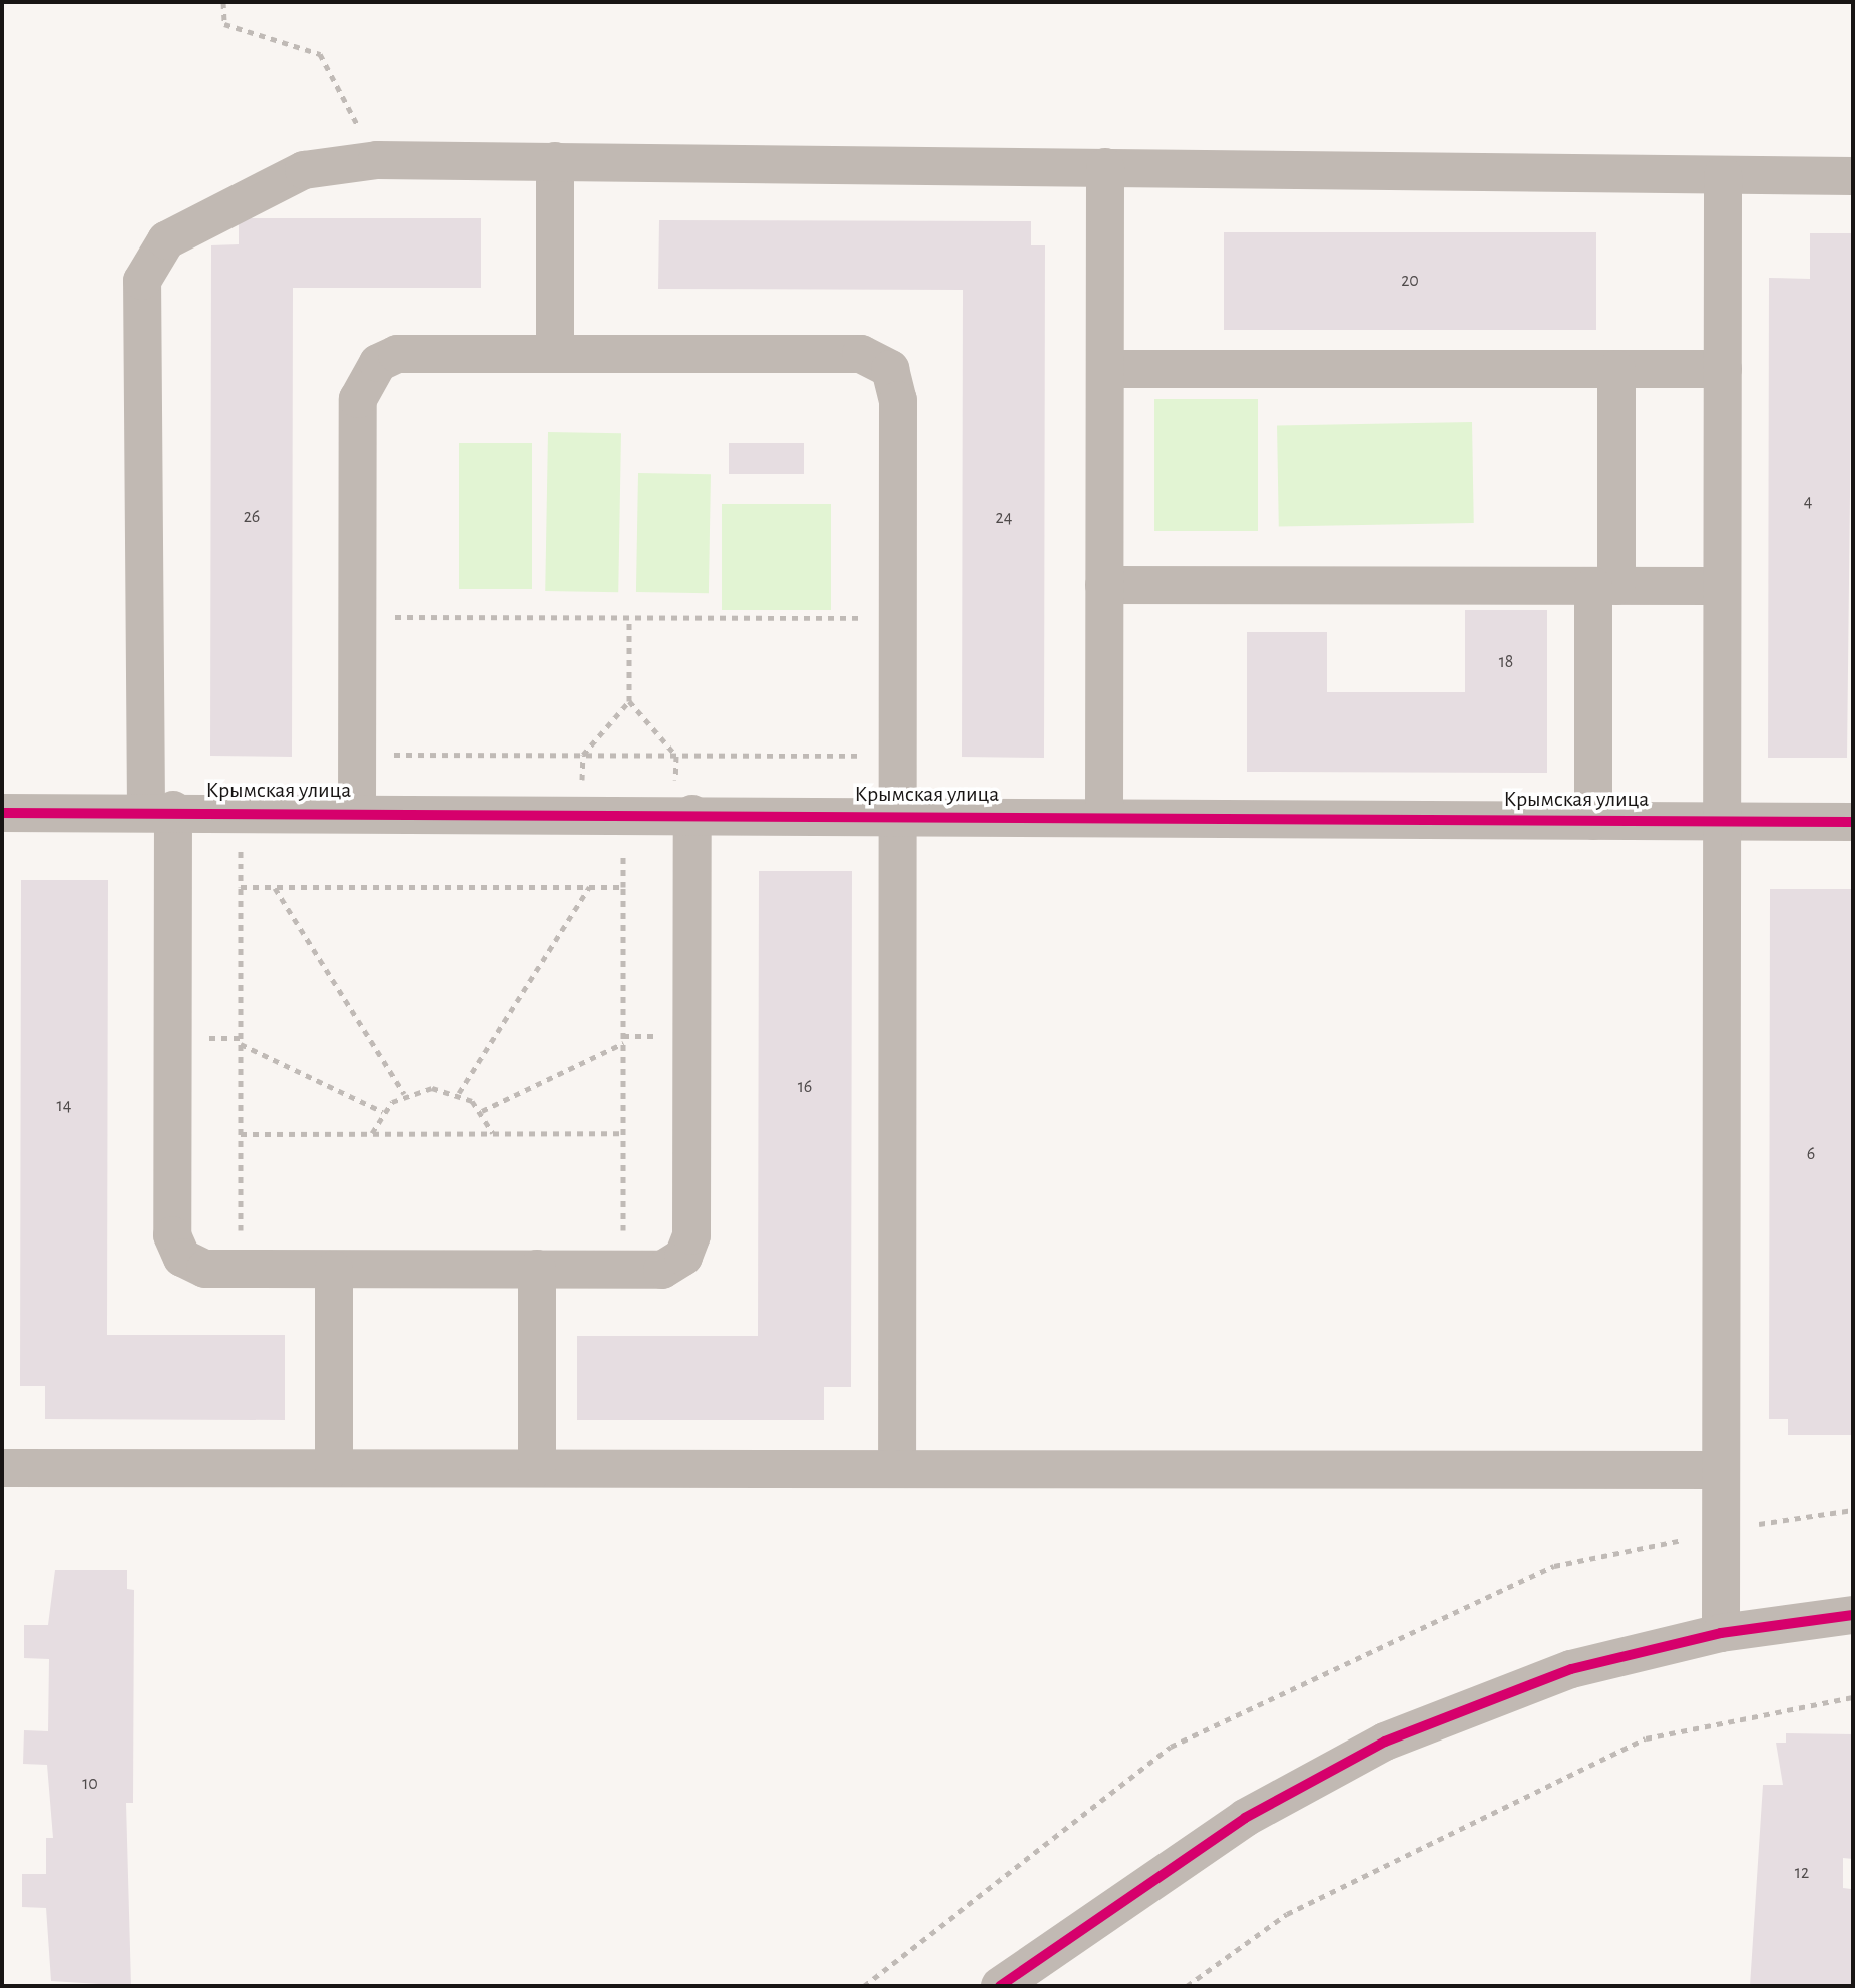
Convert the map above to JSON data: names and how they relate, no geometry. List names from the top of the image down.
{
  "streets": {
    "street": ["Крымская улица"]
  },
  "house_numbers": [
    "20",
    "4",
    "26",
    "24",
    "18",
    "16",
    "14",
    "6",
    "10",
    "12"
  ]
}
